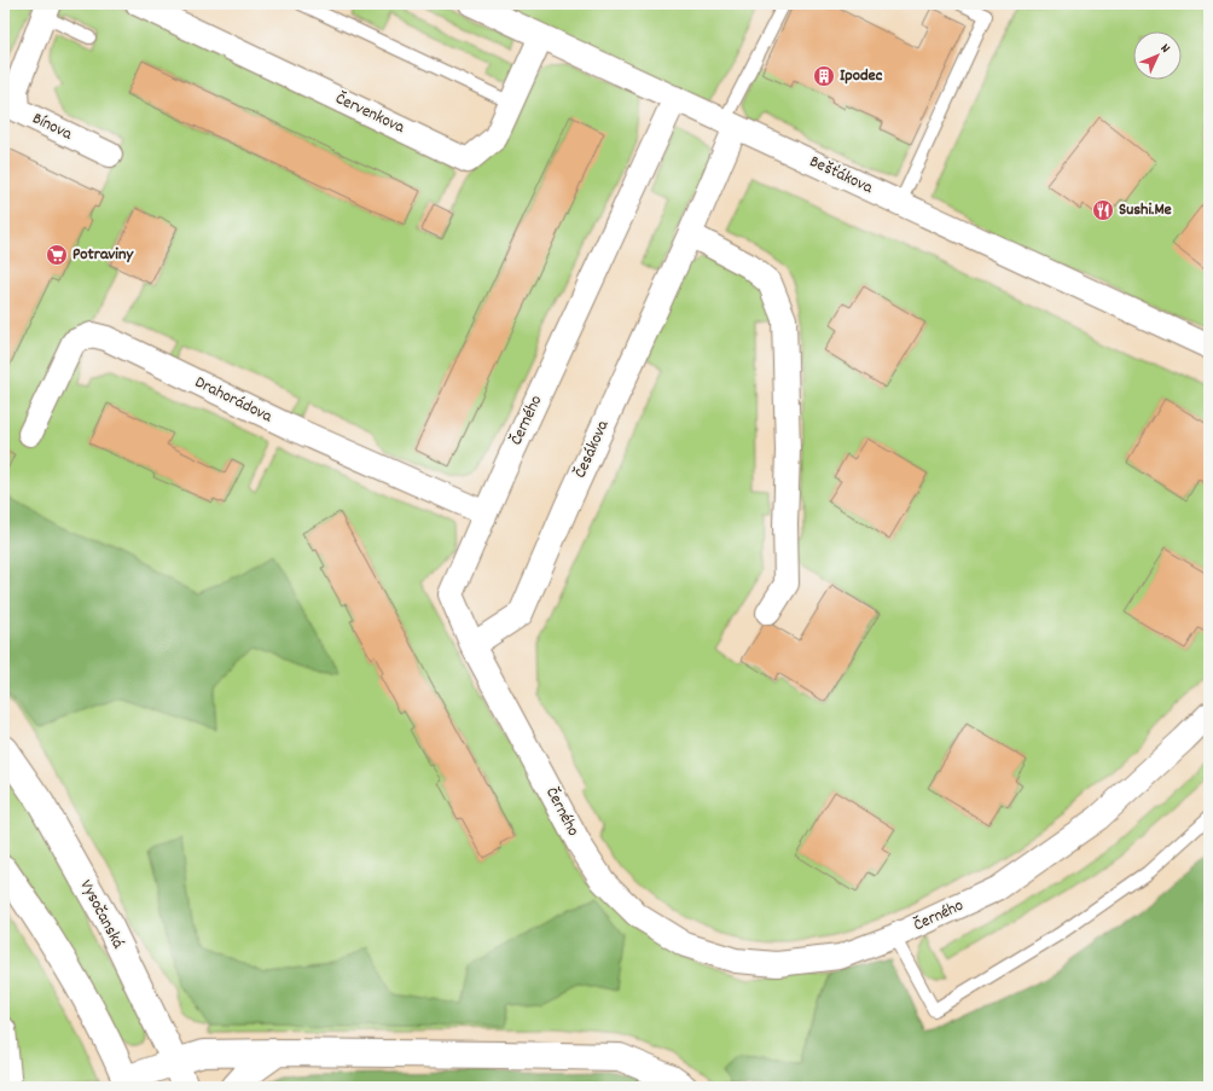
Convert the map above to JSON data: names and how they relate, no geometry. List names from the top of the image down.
{
  "streets": {
    "main road": ["Vysočanská"],
    "street": [
      "Červenkova",
      "Bínova",
      "Bešťákova",
      "Drahorádova",
      "Černého",
      "Česákova"
    ]
  },
  "crossings": [
    ["Červenkova", "Bešťákova"],
    ["Bešťákova", "Černého"],
    ["Bešťákova", "Česákova"],
    ["Drahorádova", "Černého"],
    ["Černého", "Česákova"]
  ],
  "places": {
    "building": ["Ipodec"],
    "restaurant": ["Sushi.Me"],
    "supermarket": ["Potraviny"]
  },
  "north": "top right"
}
